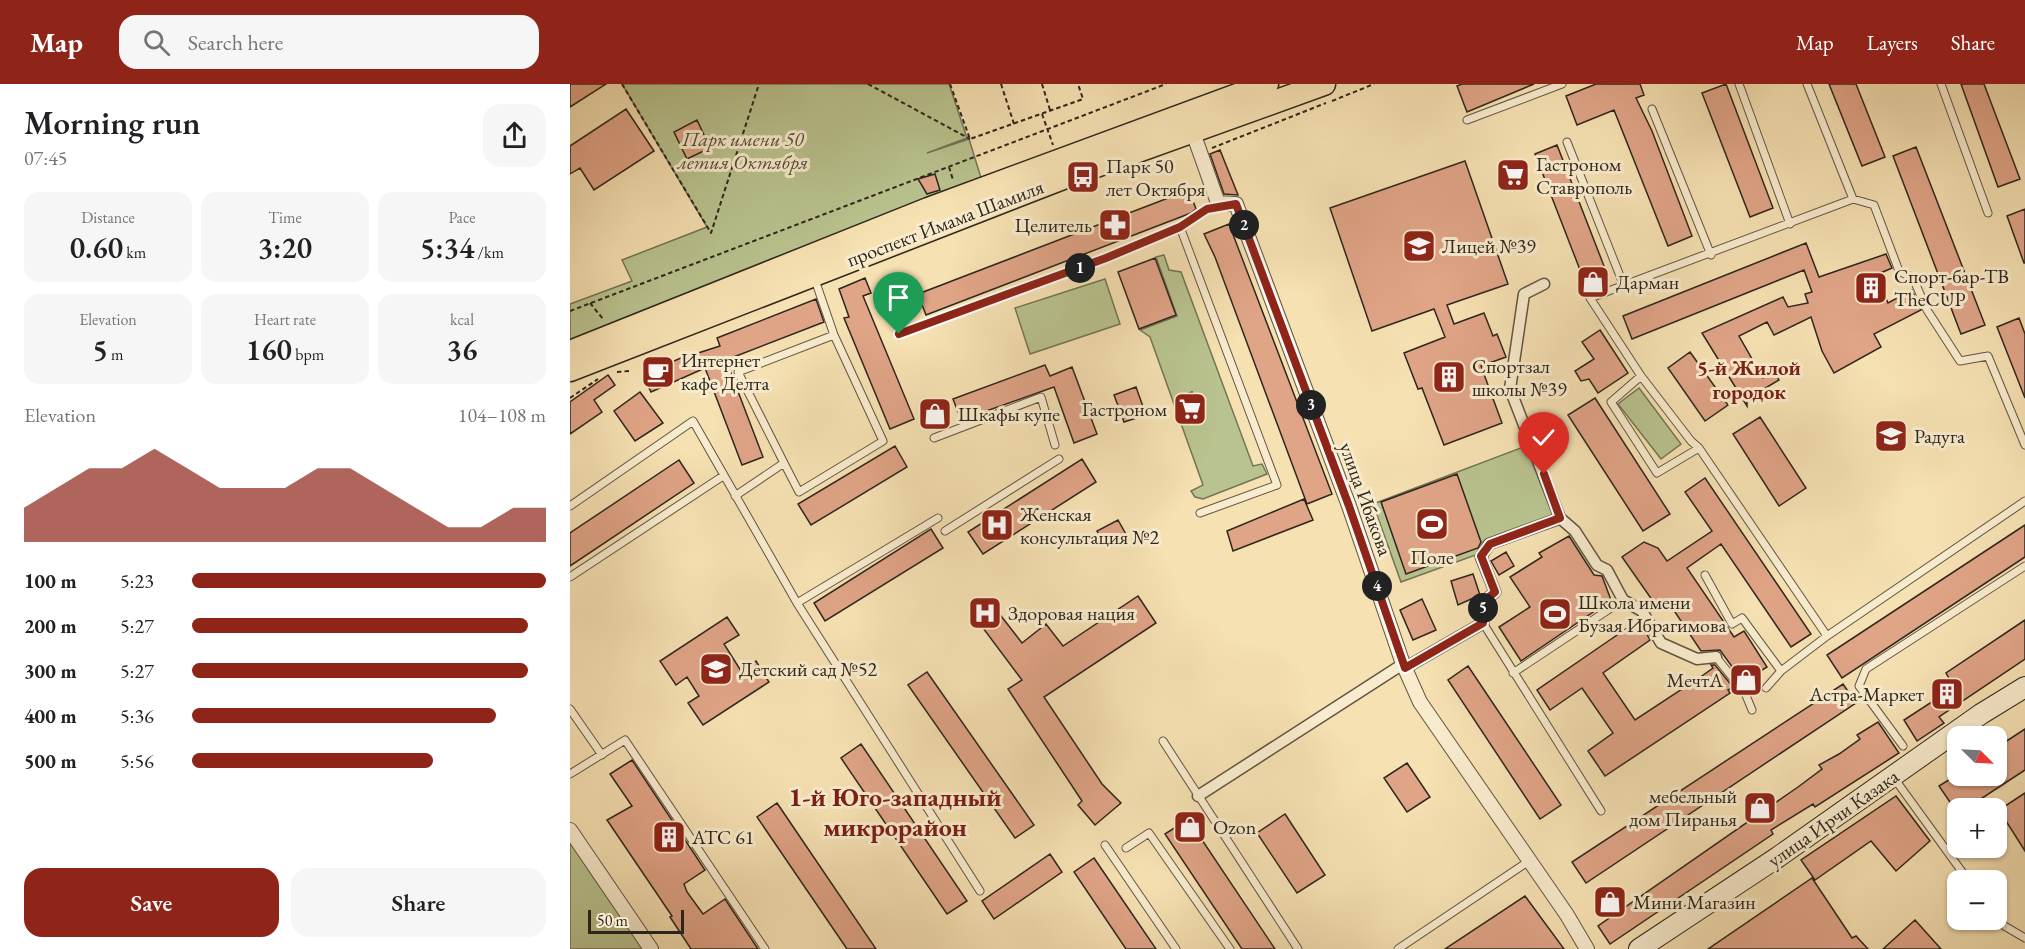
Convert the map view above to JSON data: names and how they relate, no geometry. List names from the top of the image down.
{
  "streets": {
    "main road": ["проспект Имама Шамиля", "улица Ирчи Казака"],
    "street": ["улица Ибакова"]
  },
  "districts": ["5-й Жилой городок", "1-й Юго-западный микрорайон"],
  "parks": ["Парк имени 50 летия Октября"],
  "places": {
    "supermarket": ["Гастроном Ставрополь", "Гастроном"],
    "bus stop": ["Парк 50 лет Октября"],
    "pharmacy": ["Целитель"],
    "school or university": ["Лицей №39", "Радуга", "Детский сад №52"],
    "shop": [
      "Дарман",
      "Шкафы купе",
      "МечтА",
      "мебельный дом Пиранья",
      "Ozon",
      "Мини Магазин"
    ],
    "building": [
      "Спорт-бар-ТВ TheCUP",
      "Спортзал школы №39",
      "Астра-Маркет",
      "АТС 61"
    ],
    "cafe": ["Интернет кафе Делта"],
    "sports": ["Поле", "Школа имени Бузая Ибрагимова"],
    "hospital": ["Женская консультация №2", "Здоровая нация"]
  },
  "scale_bar": "50 m",
  "north": "bottom right",
  "page": {
    "header": "Map",
    "search": "Search here",
    "nav": ["Map", "Layers", "Share"],
    "heading": ["Morning run", "07:45"],
    "stats": [
      ["Distance", "0.60 km"],
      ["Time", "3:20"],
      ["Pace", "5:34 /km"],
      ["Elevation", "5 m"],
      ["Heart rate", "160 bpm"],
      ["kcal", "36"]
    ],
    "pins": [
      "2",
      "1",
      "3",
      "4",
      "5"
    ],
    "chart": ["Elevation", "104–108 m"],
    "list": [
      {
        "name": "100 m",
        "note": "5:23"
      },
      {
        "name": "200 m",
        "note": "5:27"
      },
      {
        "name": "300 m",
        "note": "5:27"
      },
      {
        "name": "400 m",
        "note": "5:36"
      },
      {
        "name": "500 m",
        "note": "5:56"
      }
    ],
    "map_buttons": ["+", "−"],
    "buttons": ["Save", "Share"],
    "scale": "50 m"
  }
}
